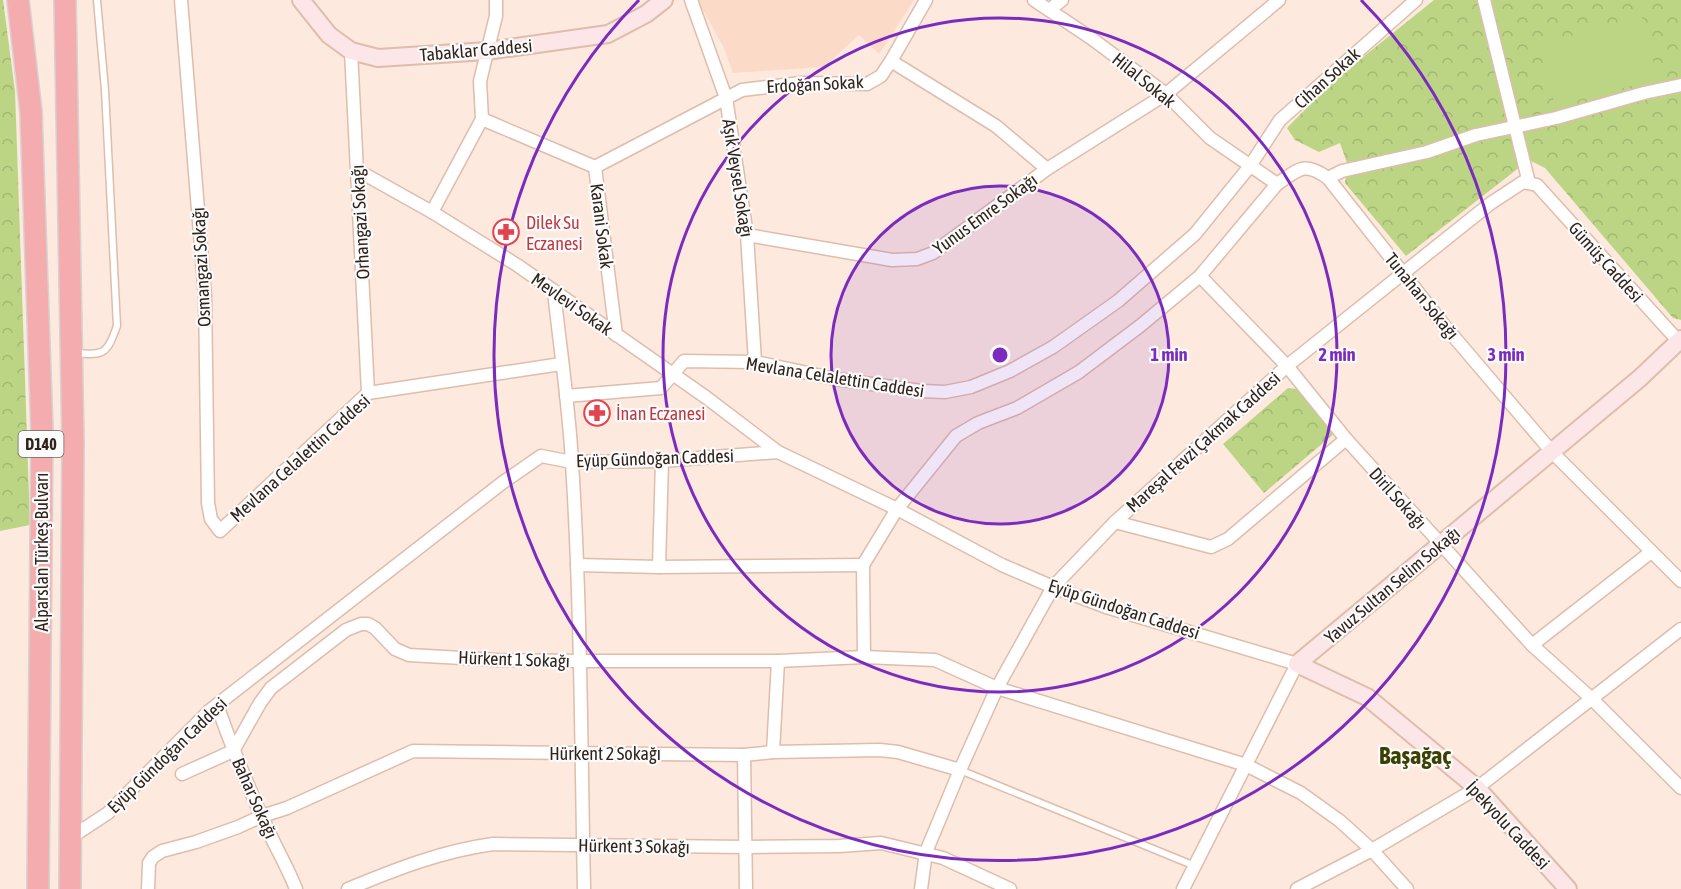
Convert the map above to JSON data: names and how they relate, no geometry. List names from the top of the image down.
{
  "streets": {
    "highway": ["D140", "Alparslan Türkeş Bulvarı"],
    "street": [
      "Tabaklar Caddesi",
      "Cihan Sokak",
      "Hilal Sokak",
      "Erdoğan Sokak",
      "Aşık Veysel Sokağı",
      "Yunus Emre Sokağı",
      "Orhangazi Sokağı",
      "Karani Sokak",
      "Gümüş Caddesi",
      "Osmangazi Sokağı",
      "Tunahan Sokağı",
      "Mevlevi Sokak",
      "Mevlana Celalettin Caddesi",
      "Mareşal Fevzi Çakmak Caddesi",
      "Eyüp Gündoğan Caddesi",
      "Diril Sokağı",
      "Yavuz Sultan Selim Sokağı",
      "Hürkent 1 Sokağı",
      "Hürkent 2 Sokağı",
      "Bahar Sokağı",
      "İpekyolu Caddesi",
      "Hürkent 3 Sokağı"
    ]
  },
  "crossings": [
    ["Tabaklar Caddesi", "Orhangazi Sokağı"],
    ["Cihan Sokak", "Hilal Sokak"],
    ["Cihan Sokak", "Mevlana Celalettin Caddesi"],
    ["Hilal Sokak", "Yunus Emre Sokağı"],
    ["Hilal Sokak", "Mevlana Celalettin Caddesi"],
    ["Erdoğan Sokak", "Aşık Veysel Sokağı"],
    ["Erdoğan Sokak", "Karani Sokak"],
    ["Aşık Veysel Sokağı", "Yunus Emre Sokağı"],
    ["Aşık Veysel Sokağı", "Mevlana Celalettin Caddesi"],
    ["Orhangazi Sokağı", "Mevlevi Sokak"],
    ["Orhangazi Sokağı", "Mevlana Celalettin Caddesi"],
    ["Karani Sokak", "Mevlevi Sokak"],
    ["Gümüş Caddesi", "Mareşal Fevzi Çakmak Caddesi"],
    ["Gümüş Caddesi", "Yavuz Sultan Selim Sokağı"],
    ["Osmangazi Sokağı", "Mevlana Celalettin Caddesi"],
    ["Tunahan Sokağı", "Mareşal Fevzi Çakmak Caddesi"],
    ["Tunahan Sokağı", "Yavuz Sultan Selim Sokağı"],
    ["Mevlevi Sokak", "Mevlana Celalettin Caddesi"],
    ["Mevlevi Sokak", "Eyüp Gündoğan Caddesi"],
    ["Mareşal Fevzi Çakmak Caddesi", "Eyüp Gündoğan Caddesi"],
    ["Mareşal Fevzi Çakmak Caddesi", "Diril Sokağı"],
    ["Mareşal Fevzi Çakmak Caddesi", "Hürkent 1 Sokağı"],
    ["Mareşal Fevzi Çakmak Caddesi", "Hürkent 2 Sokağı"],
    ["Mareşal Fevzi Çakmak Caddesi", "Hürkent 3 Sokağı"],
    ["Eyüp Gündoğan Caddesi", "Alparslan Türkeş Bulvarı"],
    ["Eyüp Gündoğan Caddesi", "Yavuz Sultan Selim Sokağı"],
    ["Eyüp Gündoğan Caddesi", "Bahar Sokağı"],
    ["Eyüp Gündoğan Caddesi", "İpekyolu Caddesi"],
    ["Diril Sokağı", "Yavuz Sultan Selim Sokağı"],
    ["Yavuz Sultan Selim Sokağı", "Hürkent 1 Sokağı"],
    ["Yavuz Sultan Selim Sokağı", "İpekyolu Caddesi"],
    ["Hürkent 1 Sokağı", "Bahar Sokağı"],
    ["Hürkent 2 Sokağı", "Bahar Sokağı"]
  ],
  "districts": ["Başağaç"],
  "places": {
    "pharmacy": ["Dilek Su Eczanesi", "İnan Eczanesi"]
  },
  "rings": ["1 min", "2 min", "3 min"]
}
